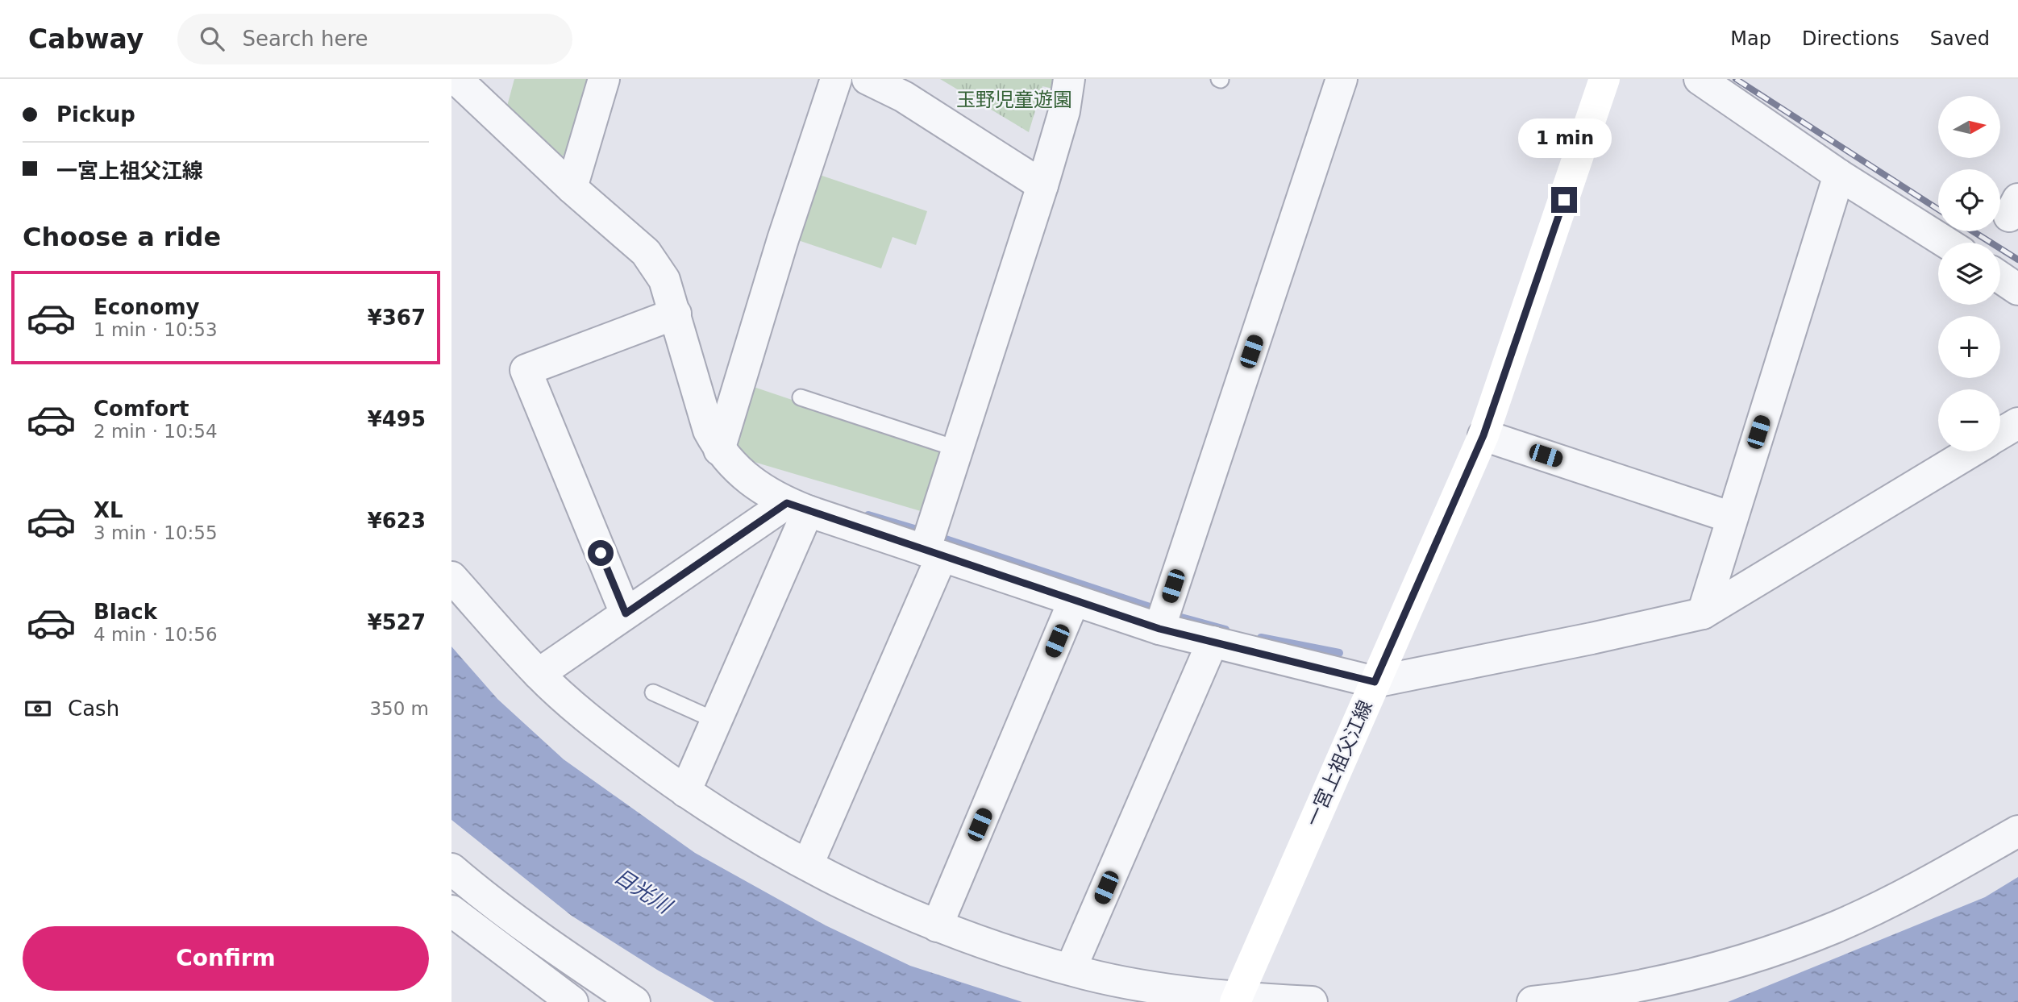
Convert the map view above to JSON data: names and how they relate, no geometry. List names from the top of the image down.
{
  "streets": {
    "main road": ["一宮上祖父江線"]
  },
  "water": ["日光川"],
  "parks": ["玉野児童遊園"],
  "north": "right",
  "page": {
    "header": "Cabway",
    "search": "Search here",
    "nav": ["Map", "Directions", "Saved"],
    "banner": ["Pickup", "一宮上祖父江線"],
    "map_buttons": ["+", "−"],
    "bubble": "1 min",
    "heading": "Choose a ride",
    "list": [
      {
        "name": "Economy",
        "note": "1 min · 10:53",
        "value": "¥367"
      },
      {
        "name": "Comfort",
        "note": "2 min · 10:54",
        "value": "¥495"
      },
      {
        "name": "XL",
        "note": "3 min · 10:55",
        "value": "¥623"
      },
      {
        "name": "Black",
        "note": "4 min · 10:56",
        "value": "¥527"
      }
    ],
    "pay": ["Cash", "350 m"],
    "buttons": "Confirm"
  }
}
